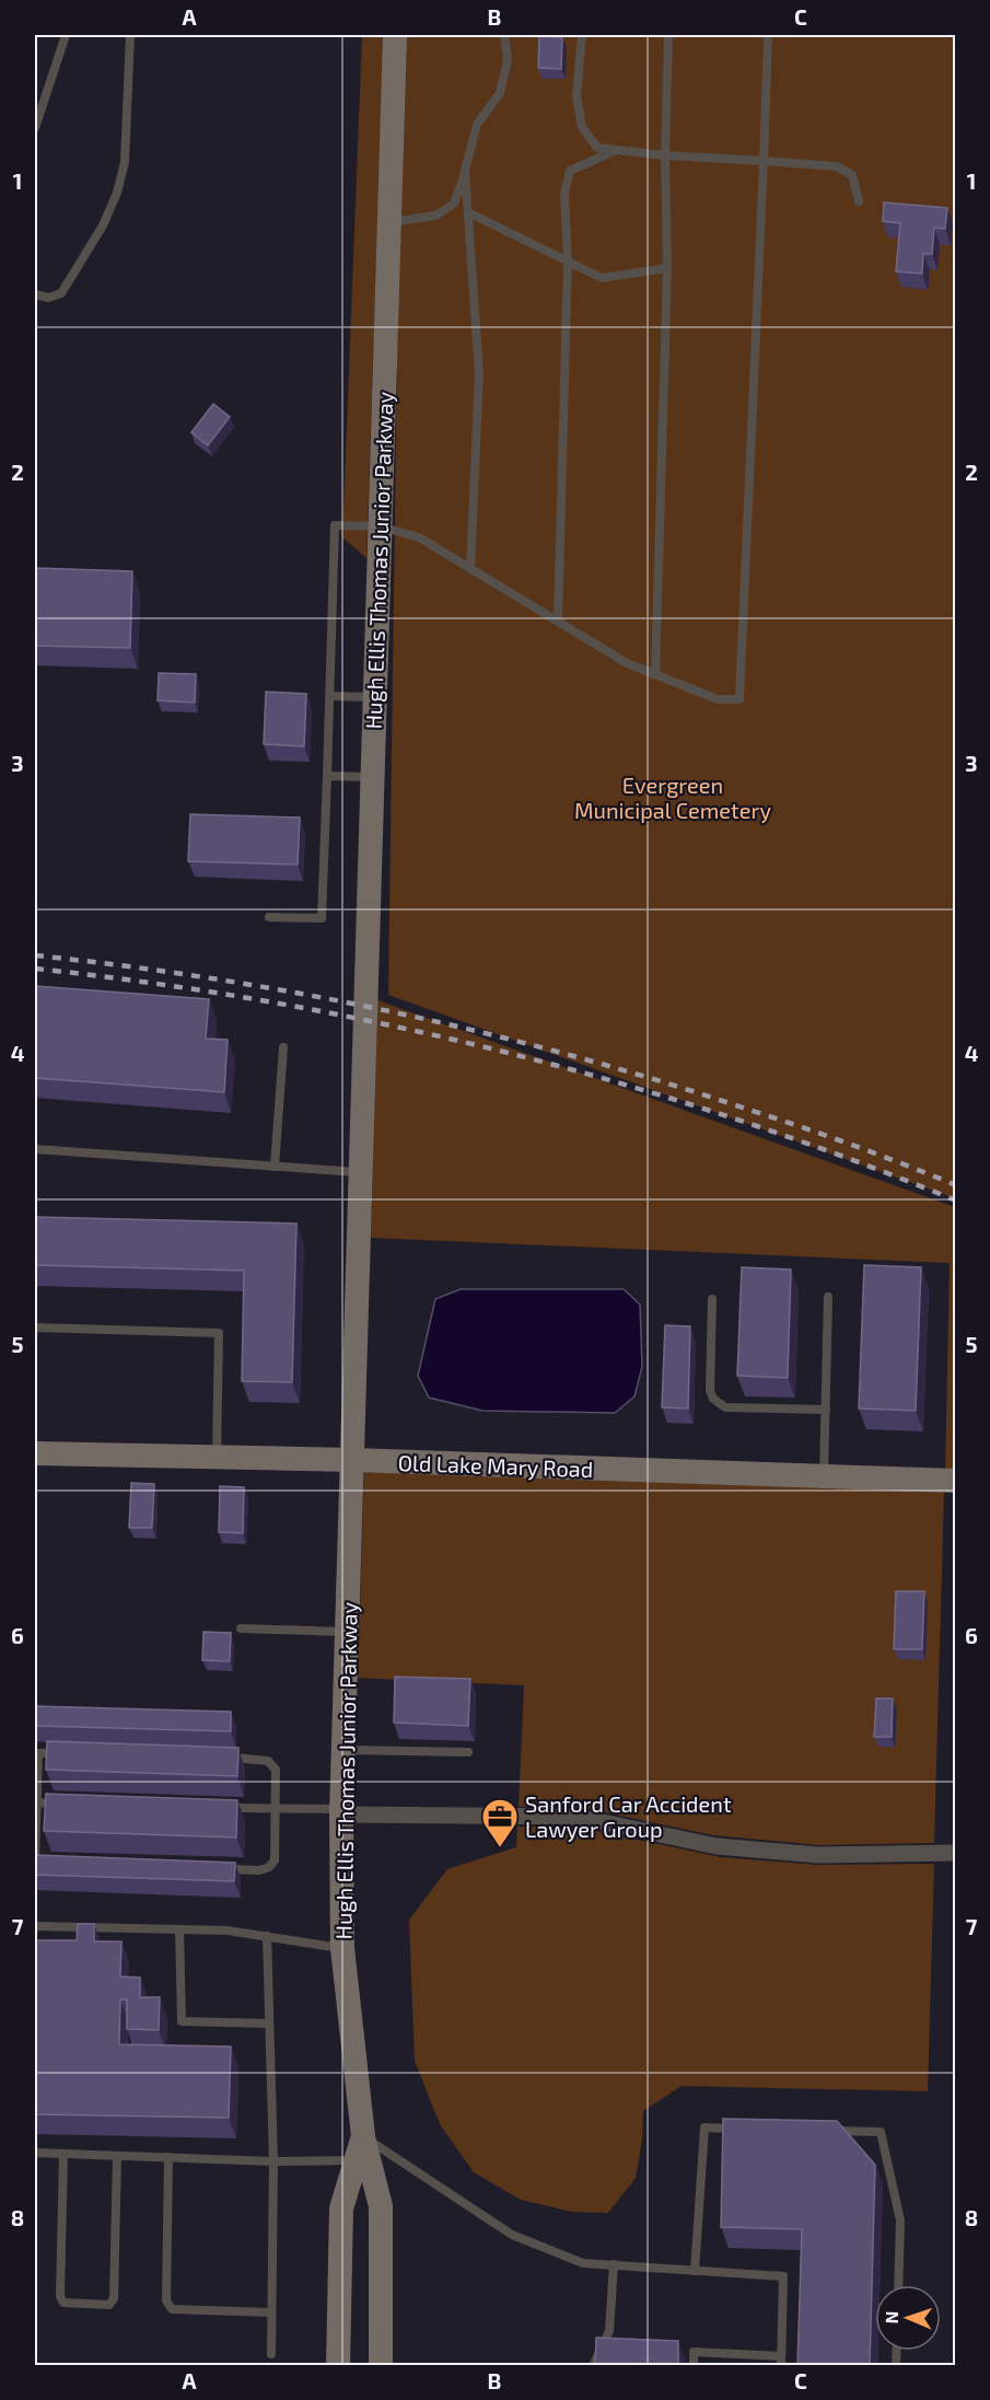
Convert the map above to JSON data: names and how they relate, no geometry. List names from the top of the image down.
{
  "streets": {
    "main road": ["Hugh Ellis Thomas Junior Parkway", "Old Lake Mary Road"]
  },
  "crossings": [
    ["Hugh Ellis Thomas Junior Parkway", "Old Lake Mary Road"]
  ],
  "parks": ["Evergreen Municipal Cemetery"],
  "places": {
    "office": ["Sanford Car Accident Lawyer Group"]
  },
  "north": "left",
  "grid": {
    "columns": ["A", "B", "C"],
    "rows": [
      "1",
      "2",
      "3",
      "4",
      "5",
      "6",
      "7",
      "8"
    ]
  }
}
